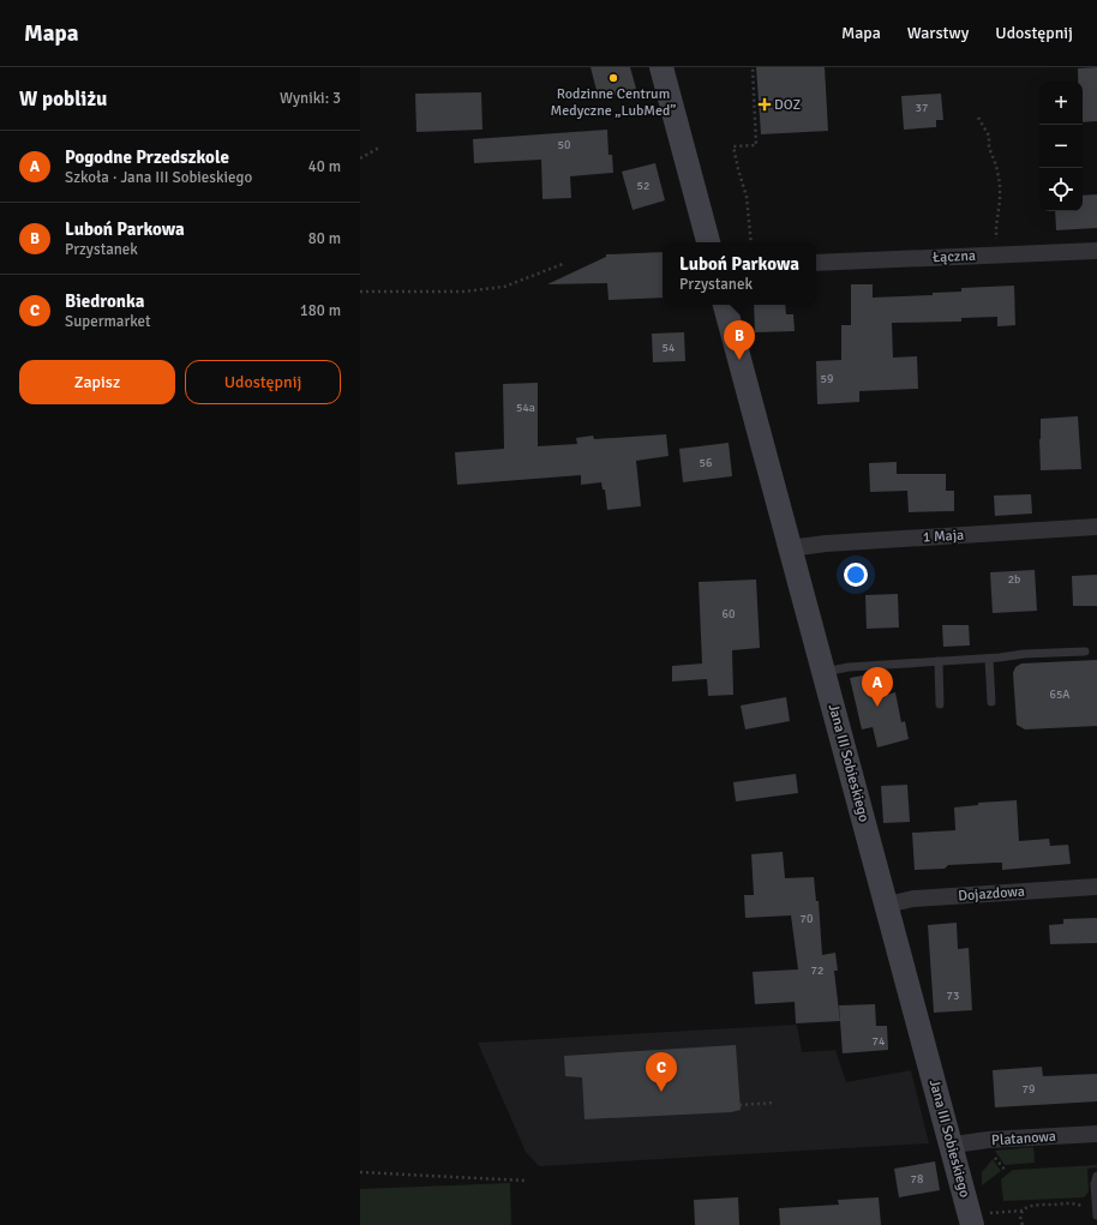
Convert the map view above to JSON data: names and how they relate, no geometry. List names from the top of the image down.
{
  "streets": {
    "street": [
      "Łączna",
      "1 Maja",
      "Jana III Sobieskiego",
      "Dojazdowa",
      "Platanowa"
    ]
  },
  "crossings": [
    ["1 Maja", "Jana III Sobieskiego"],
    ["Jana III Sobieskiego", "Dojazdowa"],
    ["Jana III Sobieskiego", "Platanowa"]
  ],
  "places": {
    "other": ["Rodzinne Centrum Medyczne „LubMed”"],
    "health": ["DOZ"]
  },
  "house_numbers": [
    "37",
    "50",
    "52",
    "54",
    "59",
    "54a",
    "56",
    "2b",
    "60",
    "65A",
    "70",
    "72",
    "73",
    "74",
    "79",
    "78"
  ],
  "page": {
    "header": "Mapa",
    "nav": ["Mapa", "Warstwy", "Udostępnij"],
    "heading": ["W pobliżu", "Wyniki: 3"],
    "map_buttons": ["+", "−"],
    "list": [
      {
        "mark": "A",
        "name": "Pogodne Przedszkole",
        "note": "Szkoła · Jana III Sobieskiego",
        "value": "40 m"
      },
      {
        "mark": "B",
        "name": "Luboń Parkowa",
        "note": "Przystanek",
        "value": "80 m"
      },
      {
        "mark": "C",
        "name": "Biedronka",
        "note": "Supermarket",
        "value": "180 m"
      }
    ],
    "popup": ["Luboń Parkowa", "Przystanek"],
    "pins": ["B", "A", "C"],
    "buttons": ["Zapisz", "Udostępnij"]
  }
}
